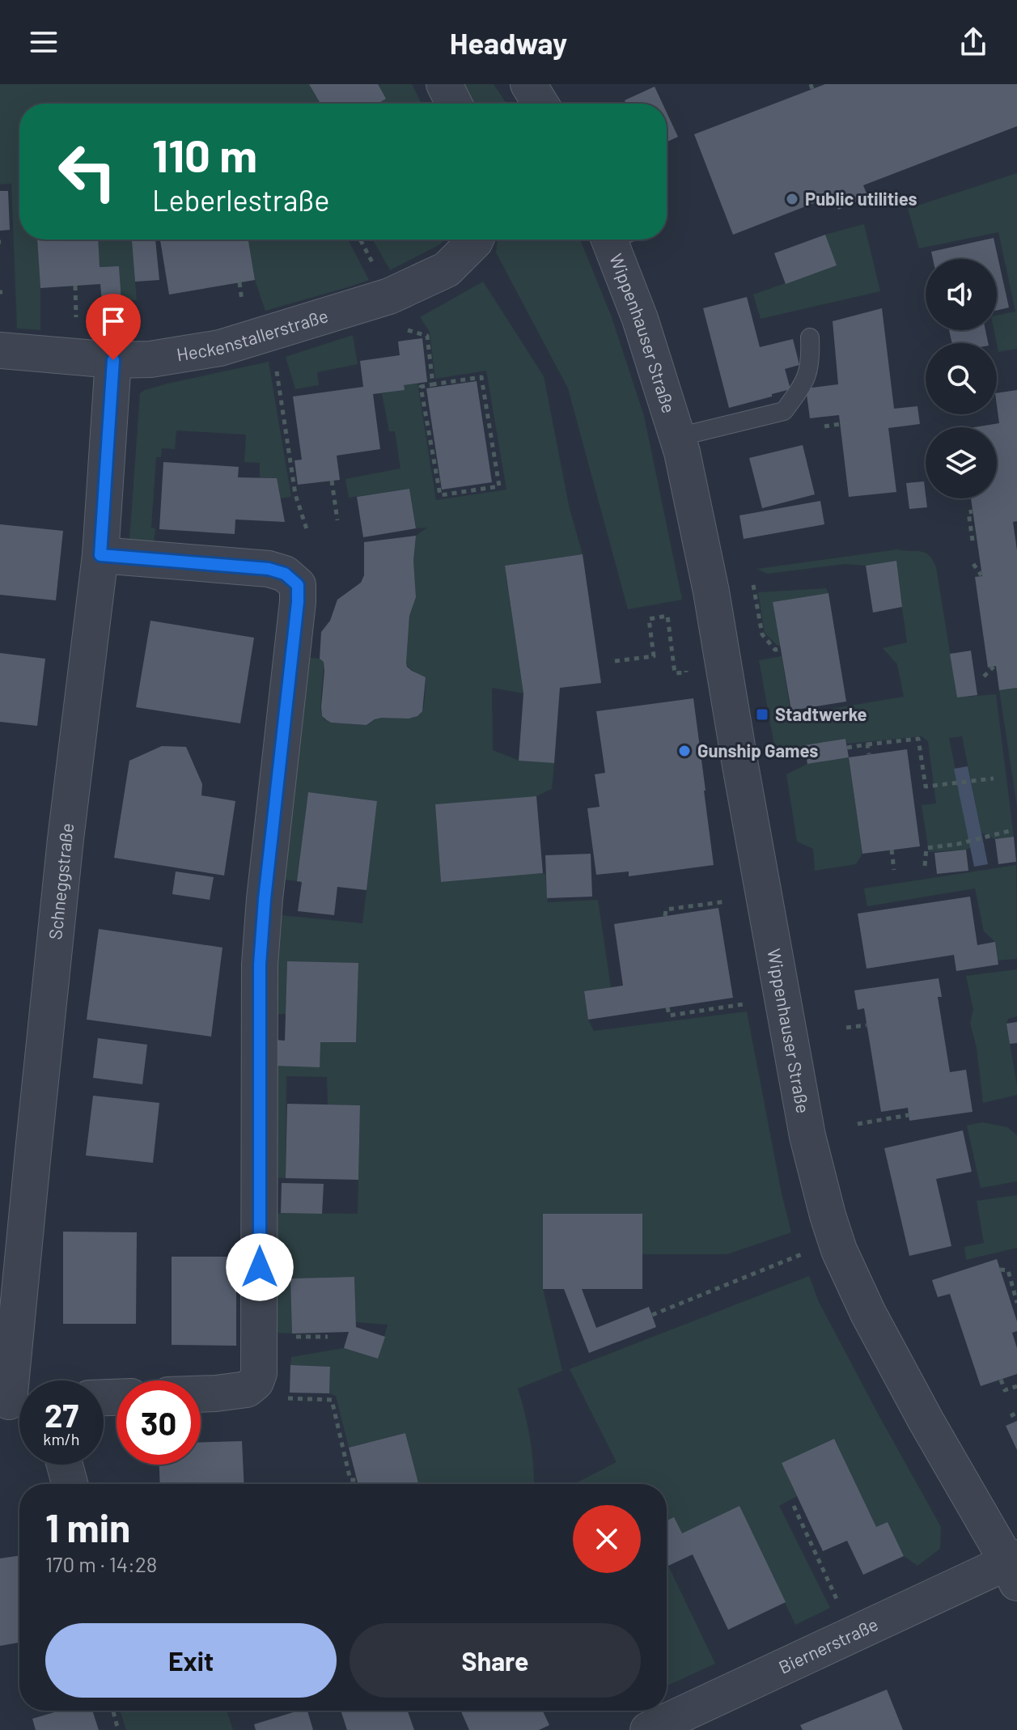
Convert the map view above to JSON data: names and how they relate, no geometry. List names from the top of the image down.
{
  "streets": {
    "street": [
      "Wippenhauser Straße",
      "Heckenstallerstraße",
      "Schneggstraße",
      "Biernerstraße"
    ]
  },
  "crossings": [
    ["Wippenhauser Straße", "Biernerstraße"],
    ["Heckenstallerstraße", "Schneggstraße"]
  ],
  "places": {
    "other": ["Public utilities", "Gunship Games"],
    "transit": ["Stadtwerke"]
  },
  "page": {
    "header": "Headway",
    "turn": ["110 m", "Leberlestraße"],
    "speed": "27 km/h",
    "limit": "30",
    "heading": ["1 min", "170 m · 14:28"],
    "buttons": ["Exit", "Share"]
  }
}
